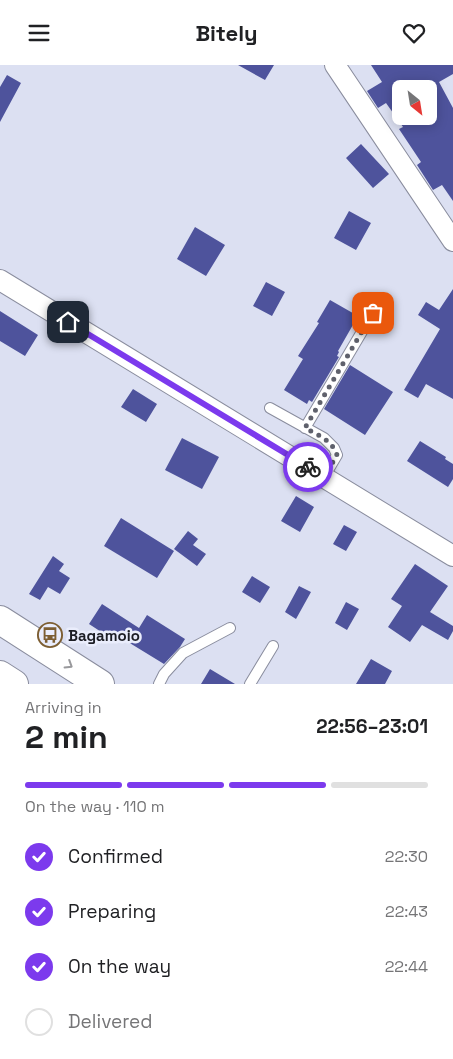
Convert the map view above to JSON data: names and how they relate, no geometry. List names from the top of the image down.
{
  "places": {
    "bus stop": ["Bagamoio"]
  },
  "north": "bottom right",
  "page": {
    "header": "Bitely",
    "heading": ["2 min", "Arriving in", "22:56–23:01"],
    "bar": "On the way · 110 m",
    "list": [
      ["Confirmed", "22:30"],
      ["Preparing", "22:43"],
      ["On the way", "22:44"],
      "Delivered"
    ]
  }
}
